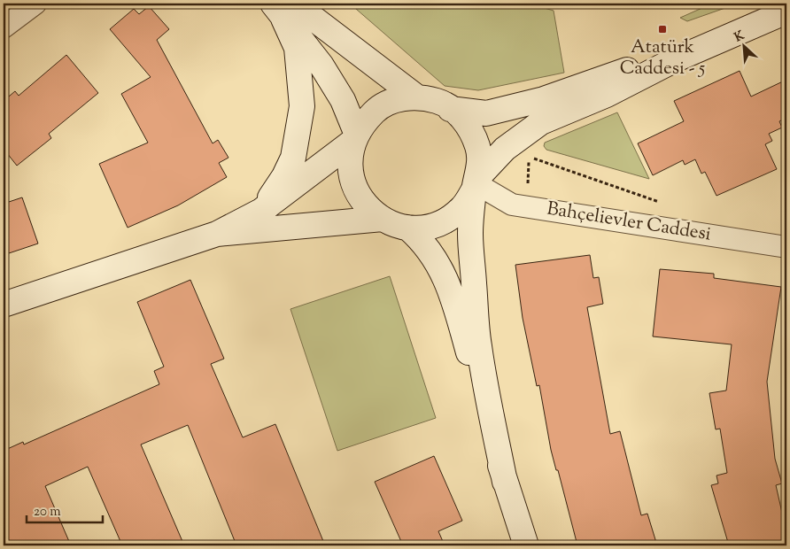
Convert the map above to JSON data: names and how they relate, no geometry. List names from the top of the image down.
{
  "streets": {
    "street": ["Bahçelievler Caddesi"]
  },
  "places": {
    "transit": ["Atatürk Caddesi - 5"]
  },
  "scale_bar": "20 m",
  "north": "top left"
}
